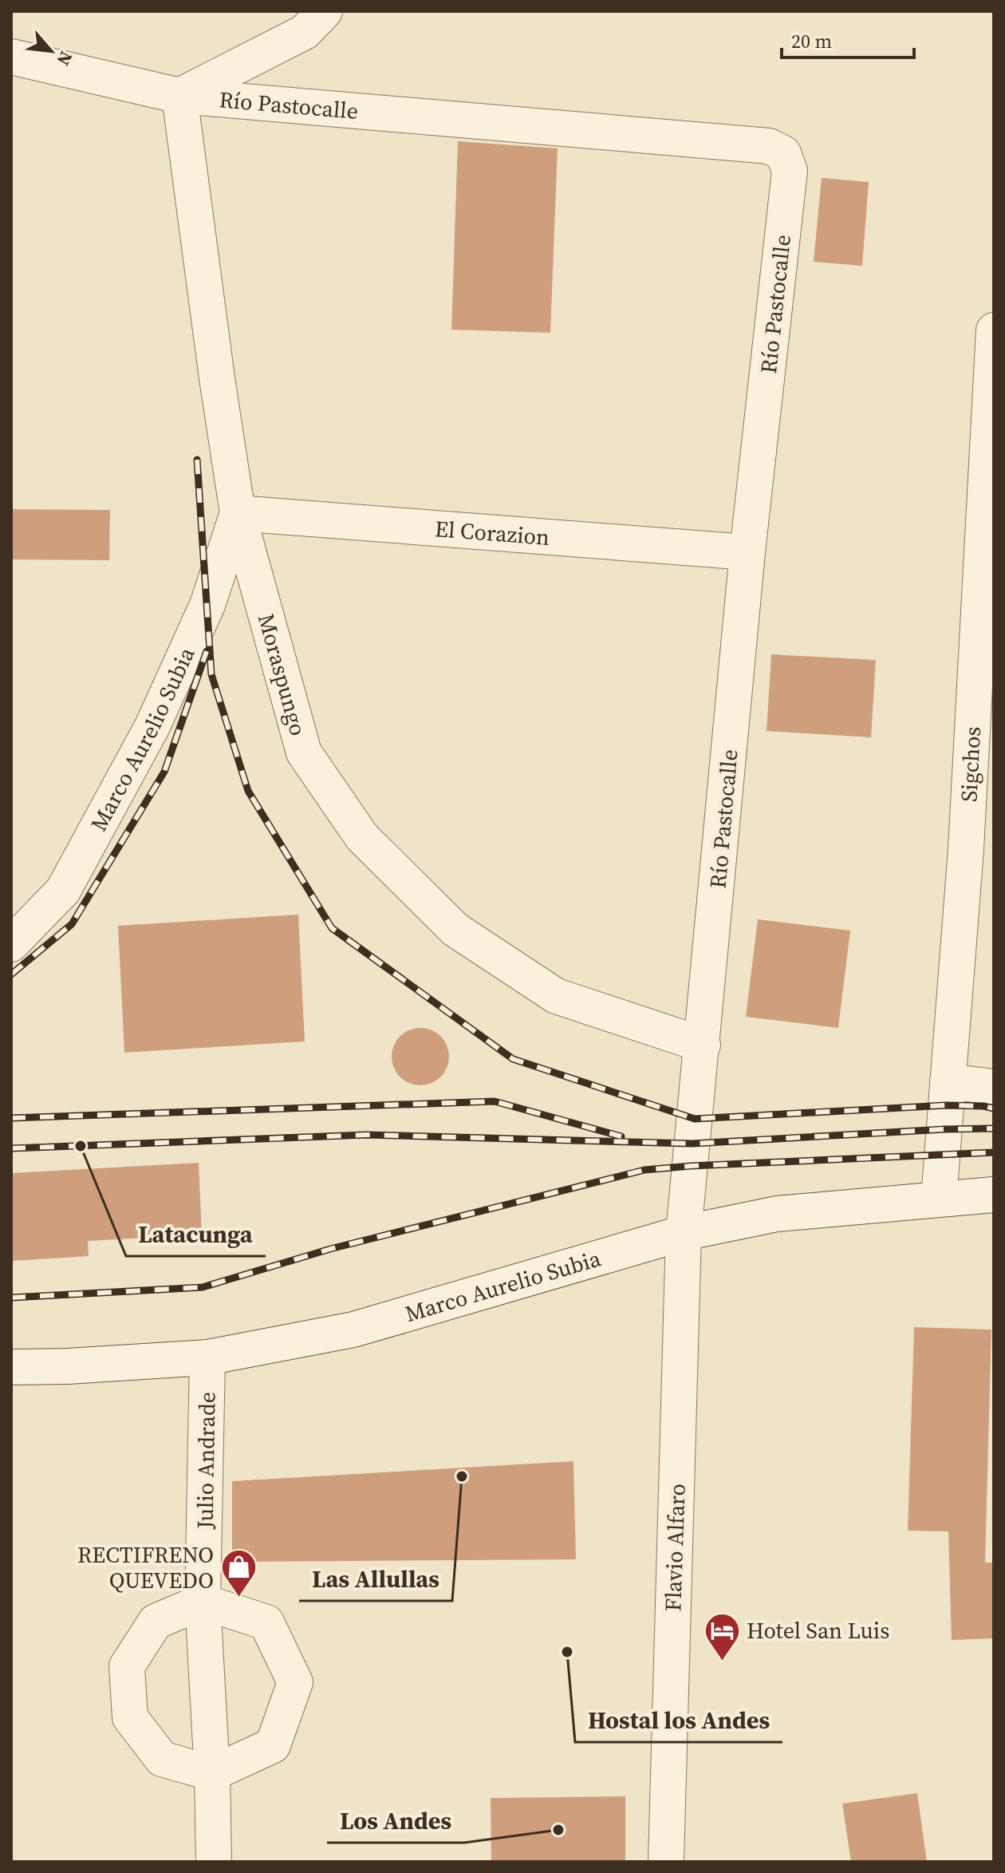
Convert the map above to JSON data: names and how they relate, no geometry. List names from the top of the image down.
{
  "streets": {
    "street": [
      "Río Pastocalle",
      "El Corazion",
      "Moraspungo",
      "Marco Aurelio Subia",
      "Sigchos",
      "Julio Andrade",
      "Flavio Alfaro"
    ]
  },
  "crossings": [
    ["Río Pastocalle", "El Corazion"],
    ["Río Pastocalle", "Moraspungo"],
    ["Río Pastocalle", "Marco Aurelio Subia"],
    ["Río Pastocalle", "Flavio Alfaro"],
    ["El Corazion", "Moraspungo"],
    ["El Corazion", "Marco Aurelio Subia"],
    ["Moraspungo", "Marco Aurelio Subia"],
    ["Marco Aurelio Subia", "Sigchos"],
    ["Marco Aurelio Subia", "Julio Andrade"],
    ["Marco Aurelio Subia", "Flavio Alfaro"]
  ],
  "places": {
    "other": [
      "Latacunga",
      "Las Allullas",
      "Hostal los Andes",
      "Los Andes"
    ],
    "shop": ["RECTIFRENO QUEVEDO"],
    "hotel": ["Hotel San Luis"]
  },
  "scale_bar": "20 m",
  "north": "bottom right"
}
